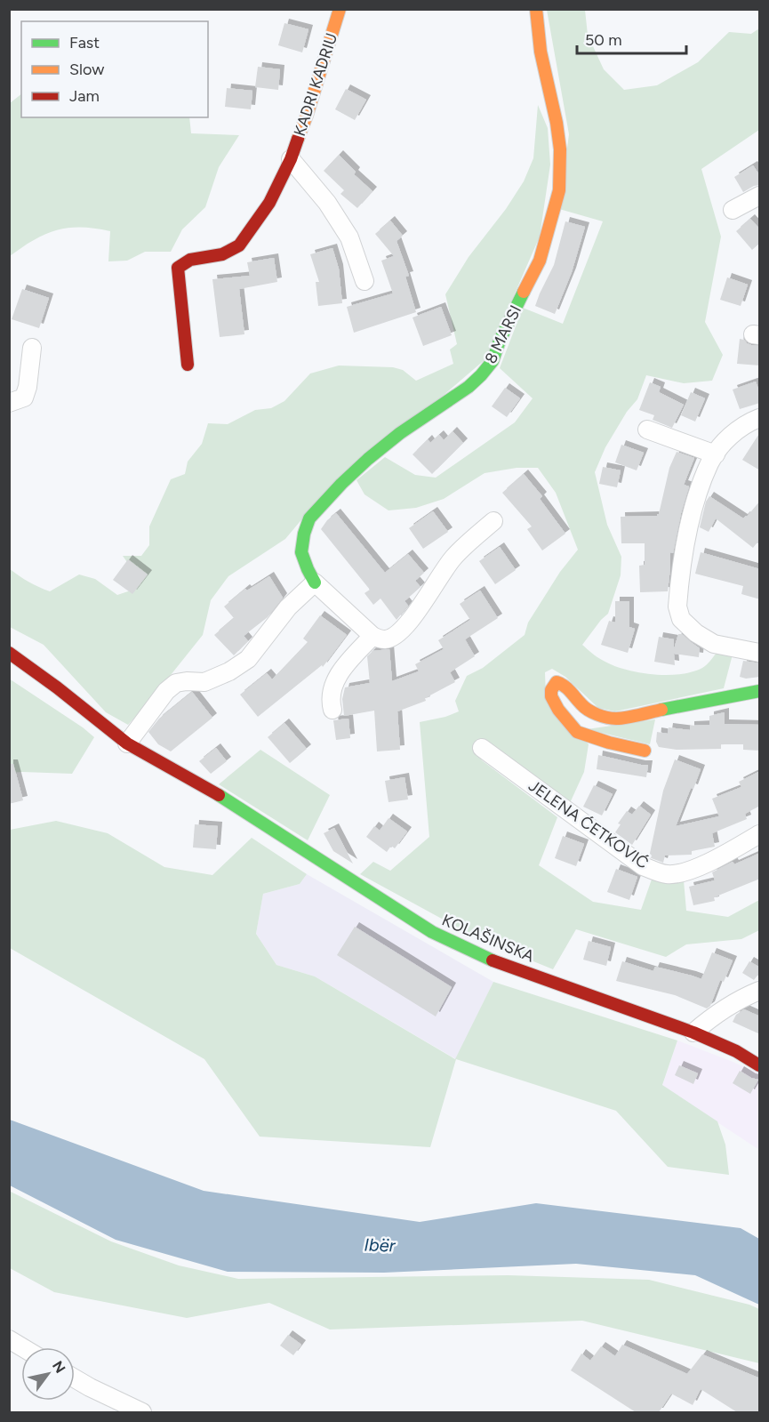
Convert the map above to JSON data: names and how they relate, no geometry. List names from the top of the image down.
{
  "streets": {
    "street": [
      "KADRI KADRIU",
      "8 MARSI",
      "JELENA ĆETKOVIĆ",
      "KOLAŠINSKA"
    ]
  },
  "water": ["Ibër"],
  "legend": ["Fast", "Slow", "Jam"],
  "scale_bar": "50 m",
  "north": "top right"
}
